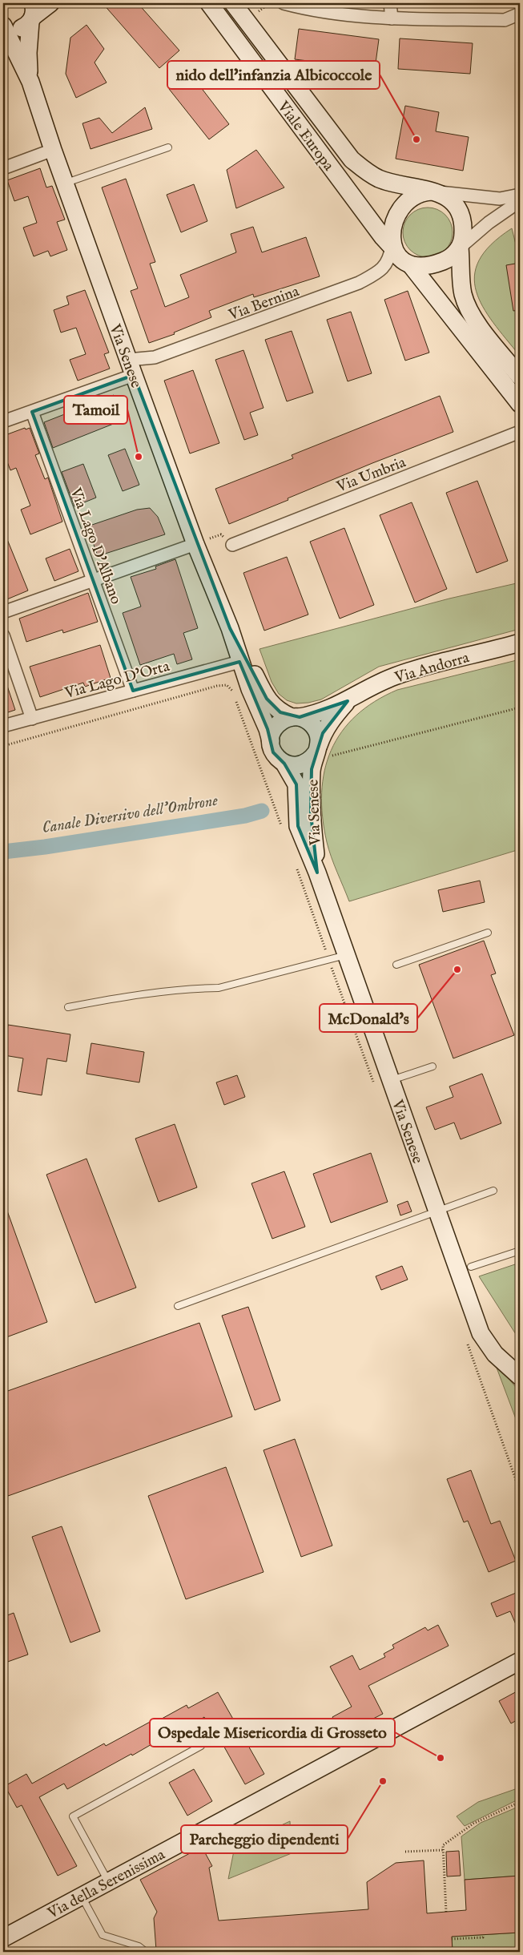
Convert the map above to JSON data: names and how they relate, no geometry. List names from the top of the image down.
{
  "streets": {
    "street": [
      "Viale Europa",
      "Via Bernina",
      "Via Senese",
      "Via Umbria",
      "Via Lago D'Albano",
      "Via Andorra",
      "Via Lago D'Orta",
      "Via della Serenissima"
    ]
  },
  "crossings": [
    ["Viale Europa", "Via Bernina"],
    ["Via Bernina", "Via Senese"],
    ["Via Bernina", "Via Lago D'Albano"],
    ["Via Senese", "Via Andorra"],
    ["Via Senese", "Via Lago D'Orta"],
    ["Via Lago D'Albano", "Via Lago D'Orta"]
  ],
  "water": ["Canale Diversivo dell'Ombrone"],
  "places": [
    "nido dell'infanzia Albicoccole",
    "Tamoil",
    "McDonald's",
    "Ospedale Misericordia di Grosseto",
    "Parcheggio dipendenti"
  ]
}
